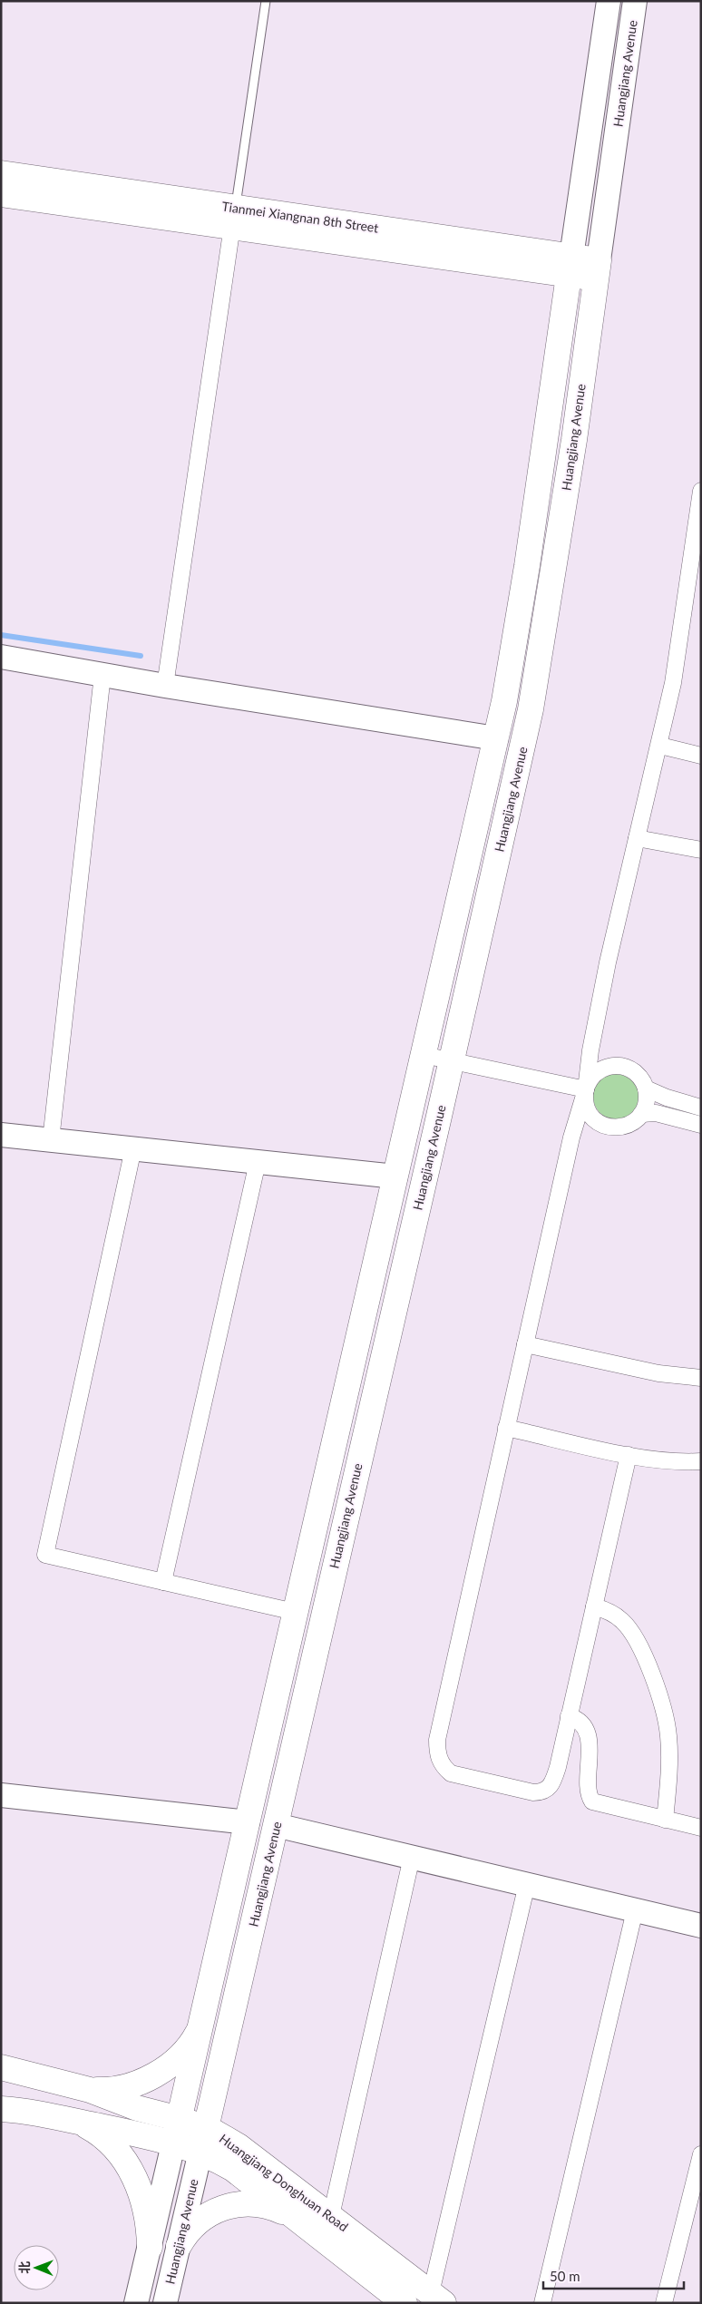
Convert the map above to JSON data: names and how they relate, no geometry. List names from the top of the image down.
{
  "streets": {
    "main road": ["Huangjiang Avenue", "Tianmei Xiangnan 8th Street", "Huangjiang Donghuan Road"]
  },
  "crossings": [
    ["Huangjiang Avenue", "Tianmei Xiangnan 8th Street"],
    ["Huangjiang Avenue", "Huangjiang Donghuan Road"]
  ],
  "scale_bar": "50 m",
  "north": "left"
}
